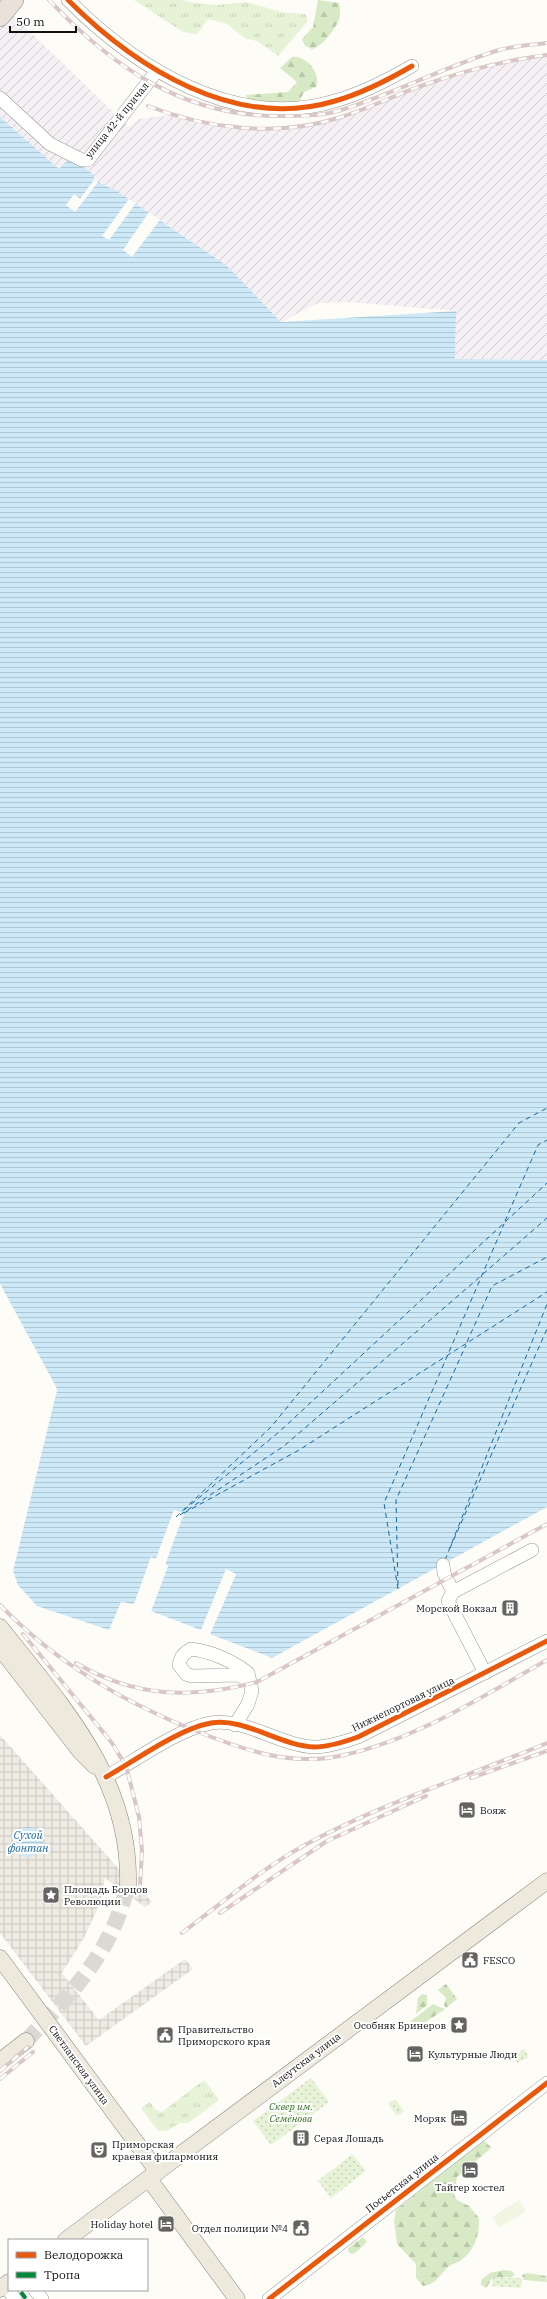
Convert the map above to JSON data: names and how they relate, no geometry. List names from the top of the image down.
{
  "streets": {
    "main road": ["Алеутская улица", "Светланская улица"],
    "street": ["улица 42-й причал", "Нижнепортовая улица", "Посьетская улица"]
  },
  "crossings": [
    ["Алеутская улица", "Светланская улица"]
  ],
  "water": ["Сухой фонтан"],
  "parks": ["Сквер им. Семёнова"],
  "places": {
    "building": ["Морской Вокзал", "Серая Лошадь"],
    "hotel": [
      "Вояж",
      "Культурные Люди",
      "Моряк",
      "Тайгер хостел",
      "Holiday hotel"
    ],
    "place": ["Площадь Борцов Революции", "Особняк Бринеров"],
    "public building": ["FESCO", "Правительство Приморского края", "Отдел полиции №4"],
    "theatre": ["Приморская краевая филармония"]
  },
  "legend": ["Велодорожка", "Тропа"],
  "scale_bar": "50 m"
}
